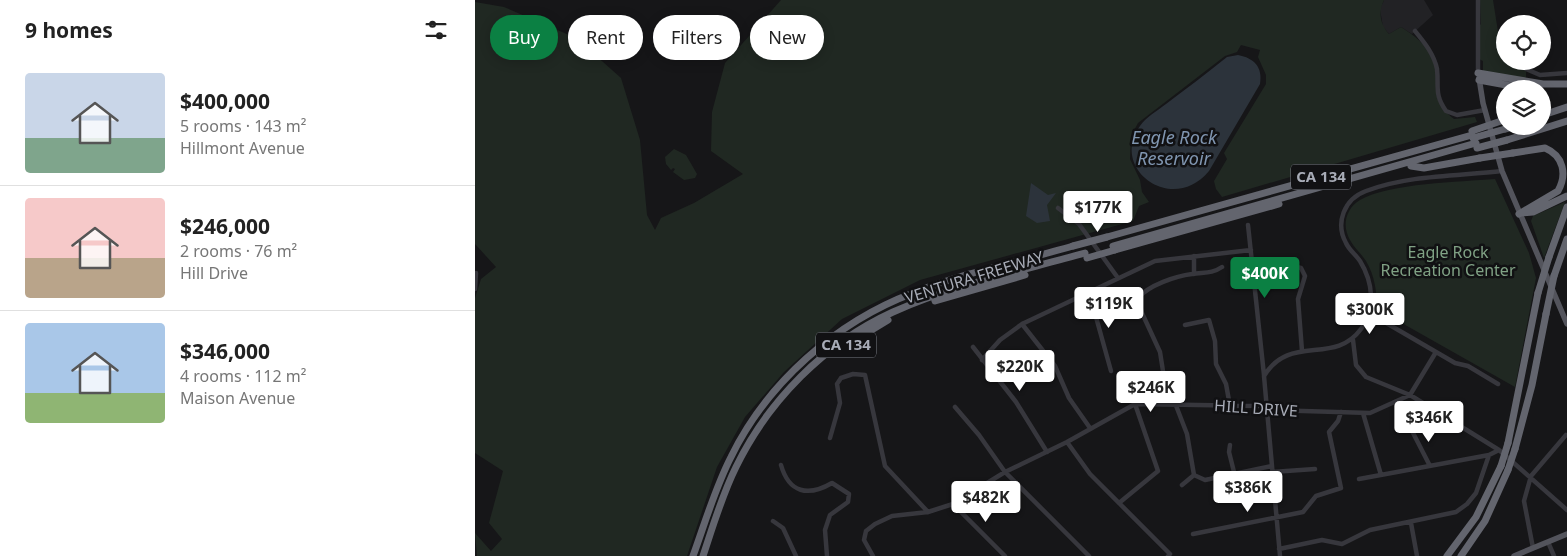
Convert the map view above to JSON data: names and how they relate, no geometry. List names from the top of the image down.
{
  "streets": {
    "highway": ["CA 134", "VENTURA FREEWAY"],
    "street": ["HILL DRIVE"]
  },
  "water": ["Eagle Rock Reservoir"],
  "parks": ["Eagle Rock Recreation Center"],
  "page": {
    "heading": "9 homes",
    "chip": [
      "Buy",
      "Rent",
      "Filters",
      "New"
    ],
    "list": [
      {
        "name": "$400,000",
        "note": "5 rooms · 143 m² · Hillmont Avenue"
      },
      {
        "name": "$246,000",
        "note": "2 rooms · 76 m² · Hill Drive"
      },
      {
        "name": "$346,000",
        "note": "4 rooms · 112 m² · Maison Avenue"
      }
    ],
    "price": [
      "$177K",
      "$400K",
      "$119K",
      "$300K",
      "$220K",
      "$246K",
      "$346K",
      "$386K",
      "$482K"
    ]
  }
}
